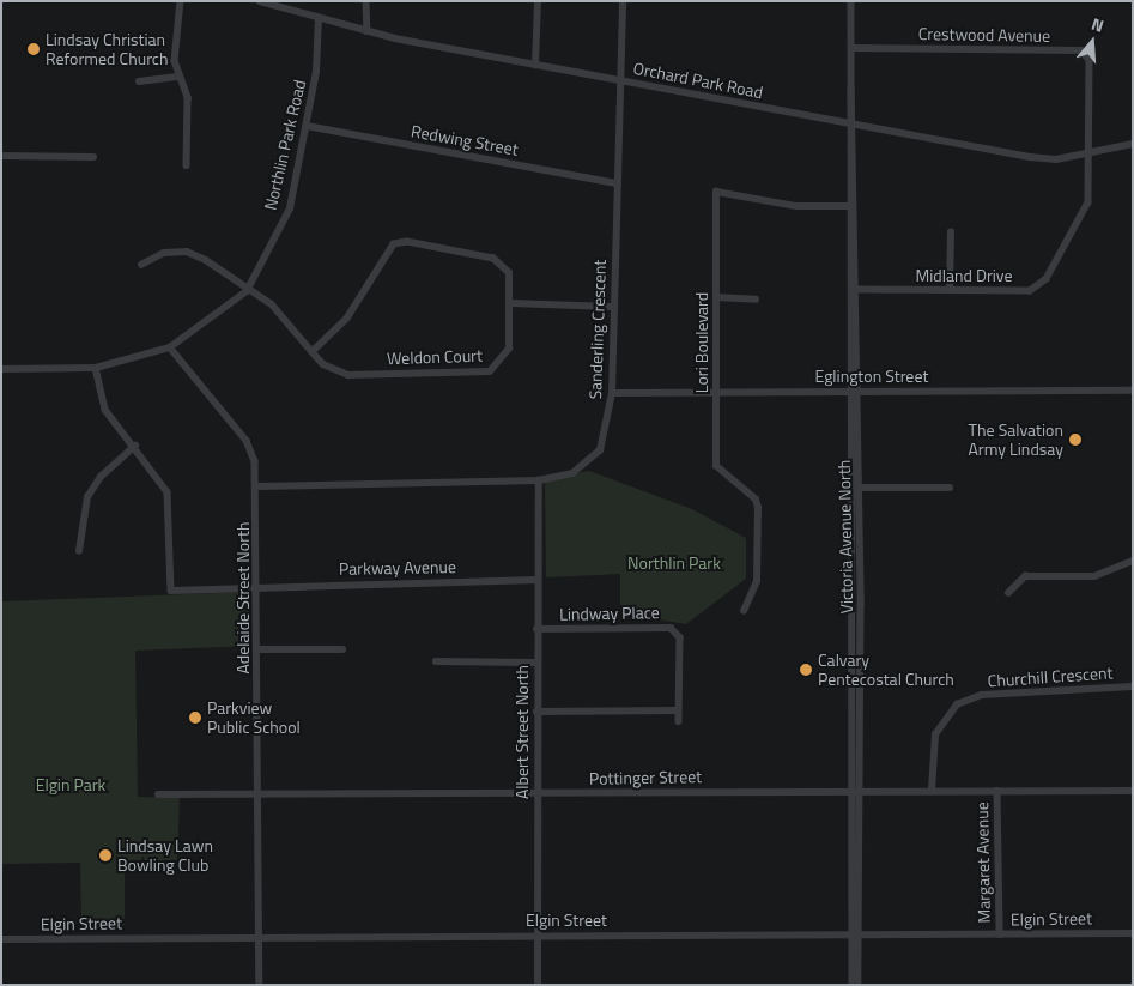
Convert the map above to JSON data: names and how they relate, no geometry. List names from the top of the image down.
{
  "streets": {
    "street": [
      "Crestwood Avenue",
      "Orchard Park Road",
      "Redwing Street",
      "Northlin Park Road",
      "Midland Drive",
      "Sanderling Crescent",
      "Lori Boulevard",
      "Weldon Court",
      "Eglington Street",
      "Victoria Avenue North",
      "Parkway Avenue",
      "Adelaide Street North",
      "Lindway Place",
      "Churchill Crescent",
      "Albert Street North",
      "Pottinger Street",
      "Margaret Avenue",
      "Elgin Street"
    ]
  },
  "crossings": [
    ["Crestwood Avenue", "Orchard Park Road"],
    ["Crestwood Avenue", "Midland Drive"],
    ["Crestwood Avenue", "Victoria Avenue North"],
    ["Orchard Park Road", "Northlin Park Road"],
    ["Orchard Park Road", "Midland Drive"],
    ["Orchard Park Road", "Sanderling Crescent"],
    ["Orchard Park Road", "Victoria Avenue North"],
    ["Redwing Street", "Northlin Park Road"],
    ["Redwing Street", "Sanderling Crescent"],
    ["Northlin Park Road", "Weldon Court"],
    ["Northlin Park Road", "Adelaide Street North"],
    ["Midland Drive", "Victoria Avenue North"],
    ["Sanderling Crescent", "Eglington Street"],
    ["Sanderling Crescent", "Adelaide Street North"],
    ["Sanderling Crescent", "Albert Street North"],
    ["Lori Boulevard", "Eglington Street"],
    ["Lori Boulevard", "Victoria Avenue North"],
    ["Eglington Street", "Victoria Avenue North"],
    ["Victoria Avenue North", "Pottinger Street"],
    ["Victoria Avenue North", "Elgin Street"],
    ["Parkway Avenue", "Adelaide Street North"],
    ["Parkway Avenue", "Albert Street North"],
    ["Adelaide Street North", "Pottinger Street"],
    ["Adelaide Street North", "Elgin Street"],
    ["Lindway Place", "Albert Street North"],
    ["Churchill Crescent", "Pottinger Street"],
    ["Albert Street North", "Pottinger Street"],
    ["Albert Street North", "Elgin Street"],
    ["Pottinger Street", "Margaret Avenue"],
    ["Margaret Avenue", "Elgin Street"]
  ],
  "parks": ["Northlin Park", "Elgin Park"],
  "places": [
    "Lindsay Christian Reformed Church",
    "The Salvation Army Lindsay",
    "Calvary Pentecostal Church",
    "Parkview Public School",
    "Lindsay Lawn Bowling Club"
  ],
  "north": "top"
}
